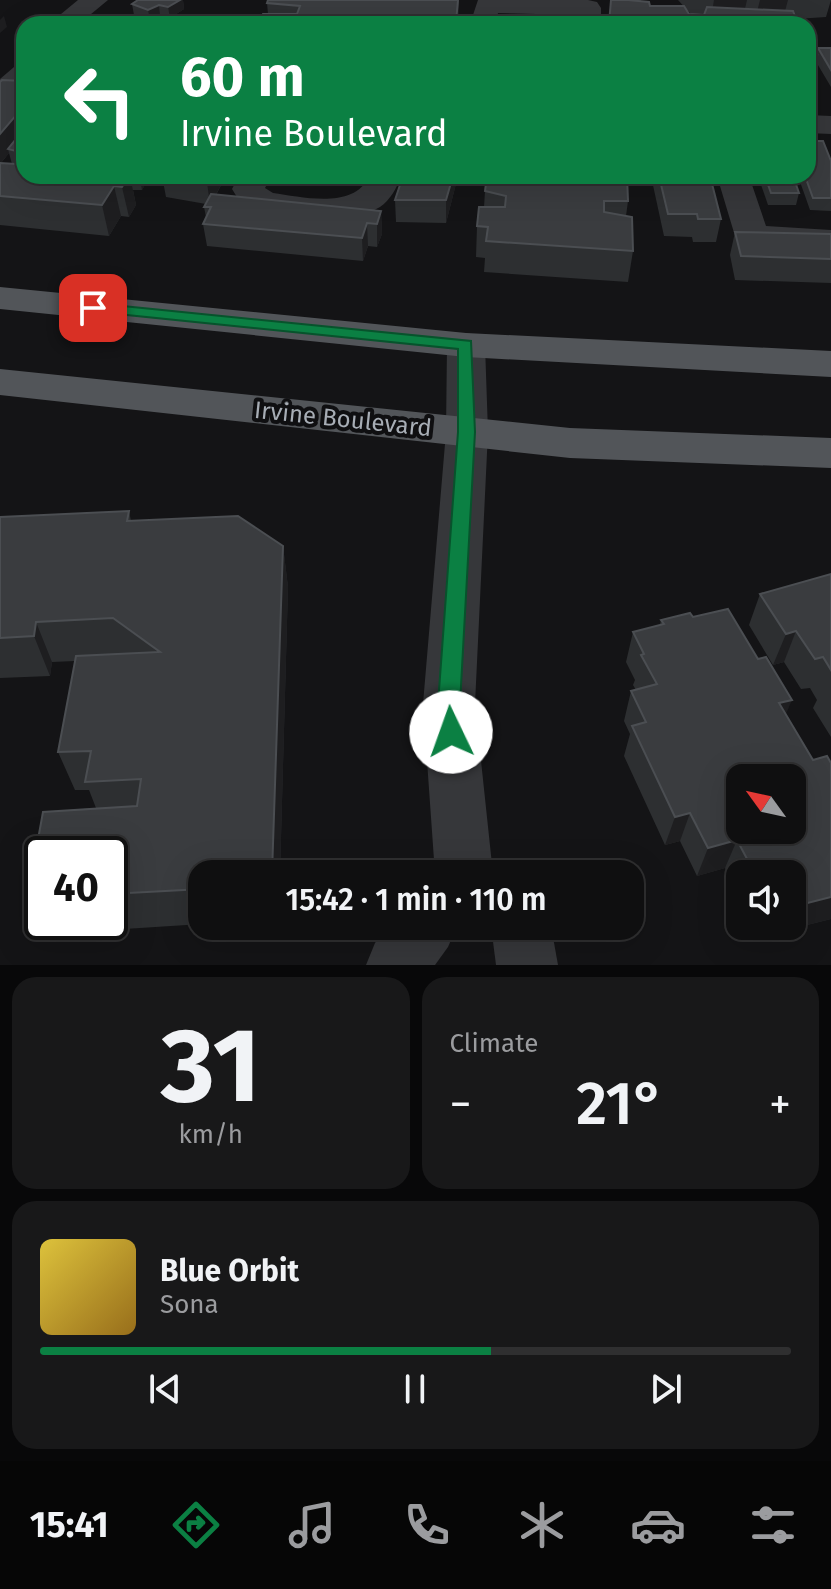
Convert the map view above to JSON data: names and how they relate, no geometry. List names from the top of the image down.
{
  "streets": {
    "main road": ["Irvine Boulevard"]
  },
  "north": "top left",
  "page": {
    "turn": ["60 m", "Irvine Boulevard"],
    "limit": "40",
    "trip": "15:42 · 1 min · 110 m",
    "tile": [
      ["31", "km/h"],
      "Climate"
    ],
    "heat": ["−", "21°", "+"],
    "song": ["Blue Orbit", "Sona"],
    "tabs": "15:41"
  }
}
